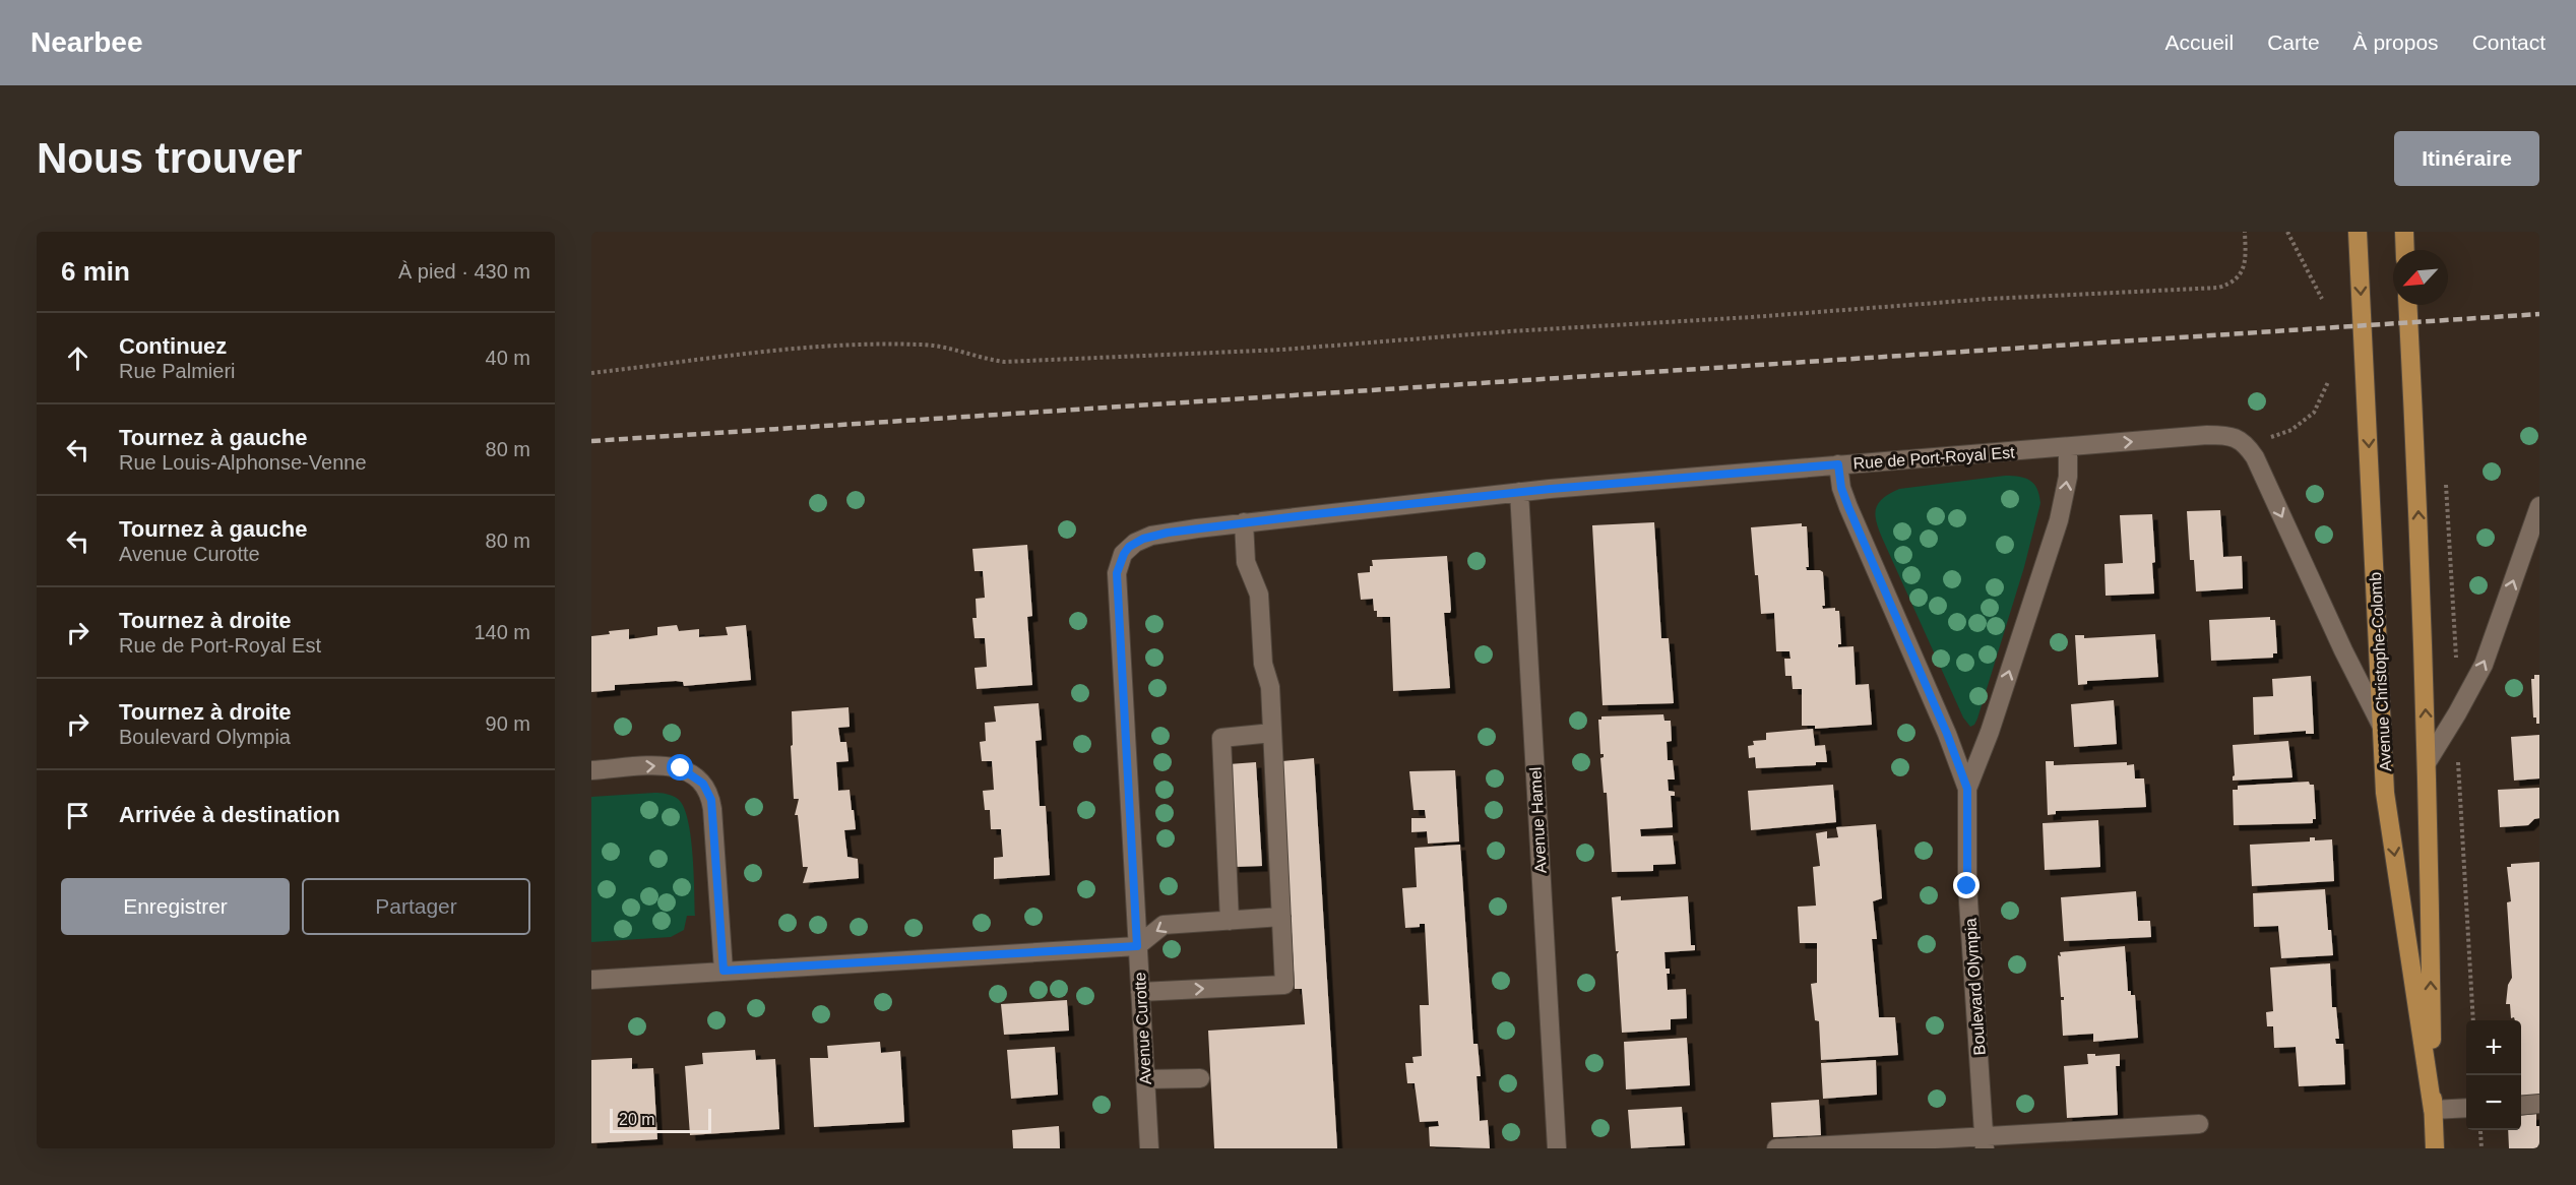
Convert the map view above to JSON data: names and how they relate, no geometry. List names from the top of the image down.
{
  "streets": {
    "main road": ["Avenue Christophe-Colomb"],
    "street": [
      "Rue de Port-Royal Est",
      "Avenue Hamel",
      "Boulevard Olympia",
      "Avenue Curotte"
    ]
  },
  "crossings": [
    ["Rue de Port-Royal Est", "Avenue Christophe-Colomb"],
    ["Rue de Port-Royal Est", "Avenue Hamel"],
    ["Rue de Port-Royal Est", "Boulevard Olympia"],
    ["Rue de Port-Royal Est", "Avenue Curotte"]
  ],
  "scale_bar": "20 m",
  "north": "bottom left",
  "page": {
    "header": "Nearbee",
    "nav": [
      "Accueil",
      "Carte",
      "À propos",
      "Contact"
    ],
    "buttons": [
      "Itinéraire",
      ["Enregistrer", "Partager"]
    ],
    "title": "Nous trouver",
    "heading": ["6 min", "À pied · 430 m"],
    "list": [
      ["Continuez", "Rue Palmieri", "40 m"],
      ["Tournez à gauche", "Rue Louis-Alphonse-Venne", "80 m"],
      ["Tournez à gauche", "Avenue Curotte", "80 m"],
      ["Tournez à droite", "Rue de Port-Royal Est", "140 m"],
      ["Tournez à droite", "Boulevard Olympia", "90 m"],
      "Arrivée à destination"
    ],
    "map_buttons": ["+", "−"],
    "scale": "20 m"
  }
}
